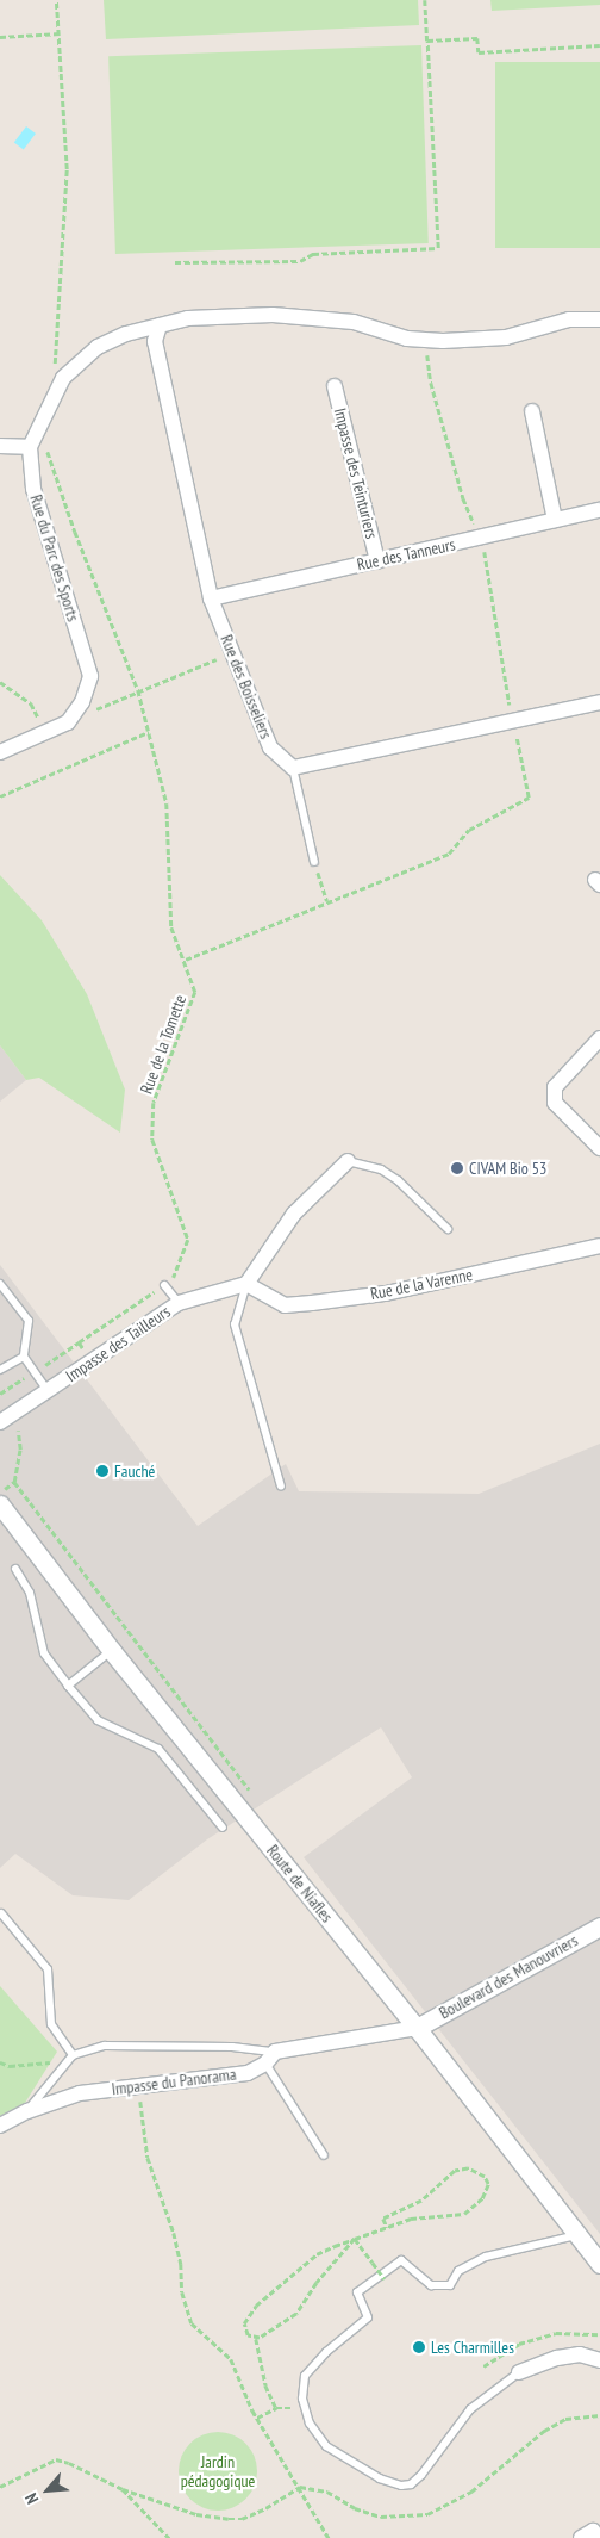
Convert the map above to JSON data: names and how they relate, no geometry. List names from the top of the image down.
{
  "streets": {
    "street": [
      "Impasse des Teinturiers",
      "Rue des Tanneurs",
      "Rue du Parc des Sports",
      "Rue des Boisseliers",
      "Rue de la Varenne",
      "Impasse des Tailleurs",
      "Route de Niafles",
      "Boulevard des Manouvriers",
      "Impasse du Panorama"
    ],
    "path": ["Rue de la Tomette"]
  },
  "crossings": [
    ["Impasse des Teinturiers", "Rue des Tanneurs"],
    ["Rue des Tanneurs", "Rue des Boisseliers"],
    ["Rue du Parc des Sports", "Rue des Boisseliers"],
    ["Rue de la Varenne", "Impasse des Tailleurs"],
    ["Route de Niafles", "Boulevard des Manouvriers"]
  ],
  "parks": ["Jardin pédagogique"],
  "places": ["CIVAM Bio 53", "Fauché", "Les Charmilles"],
  "north": "bottom left"
}
